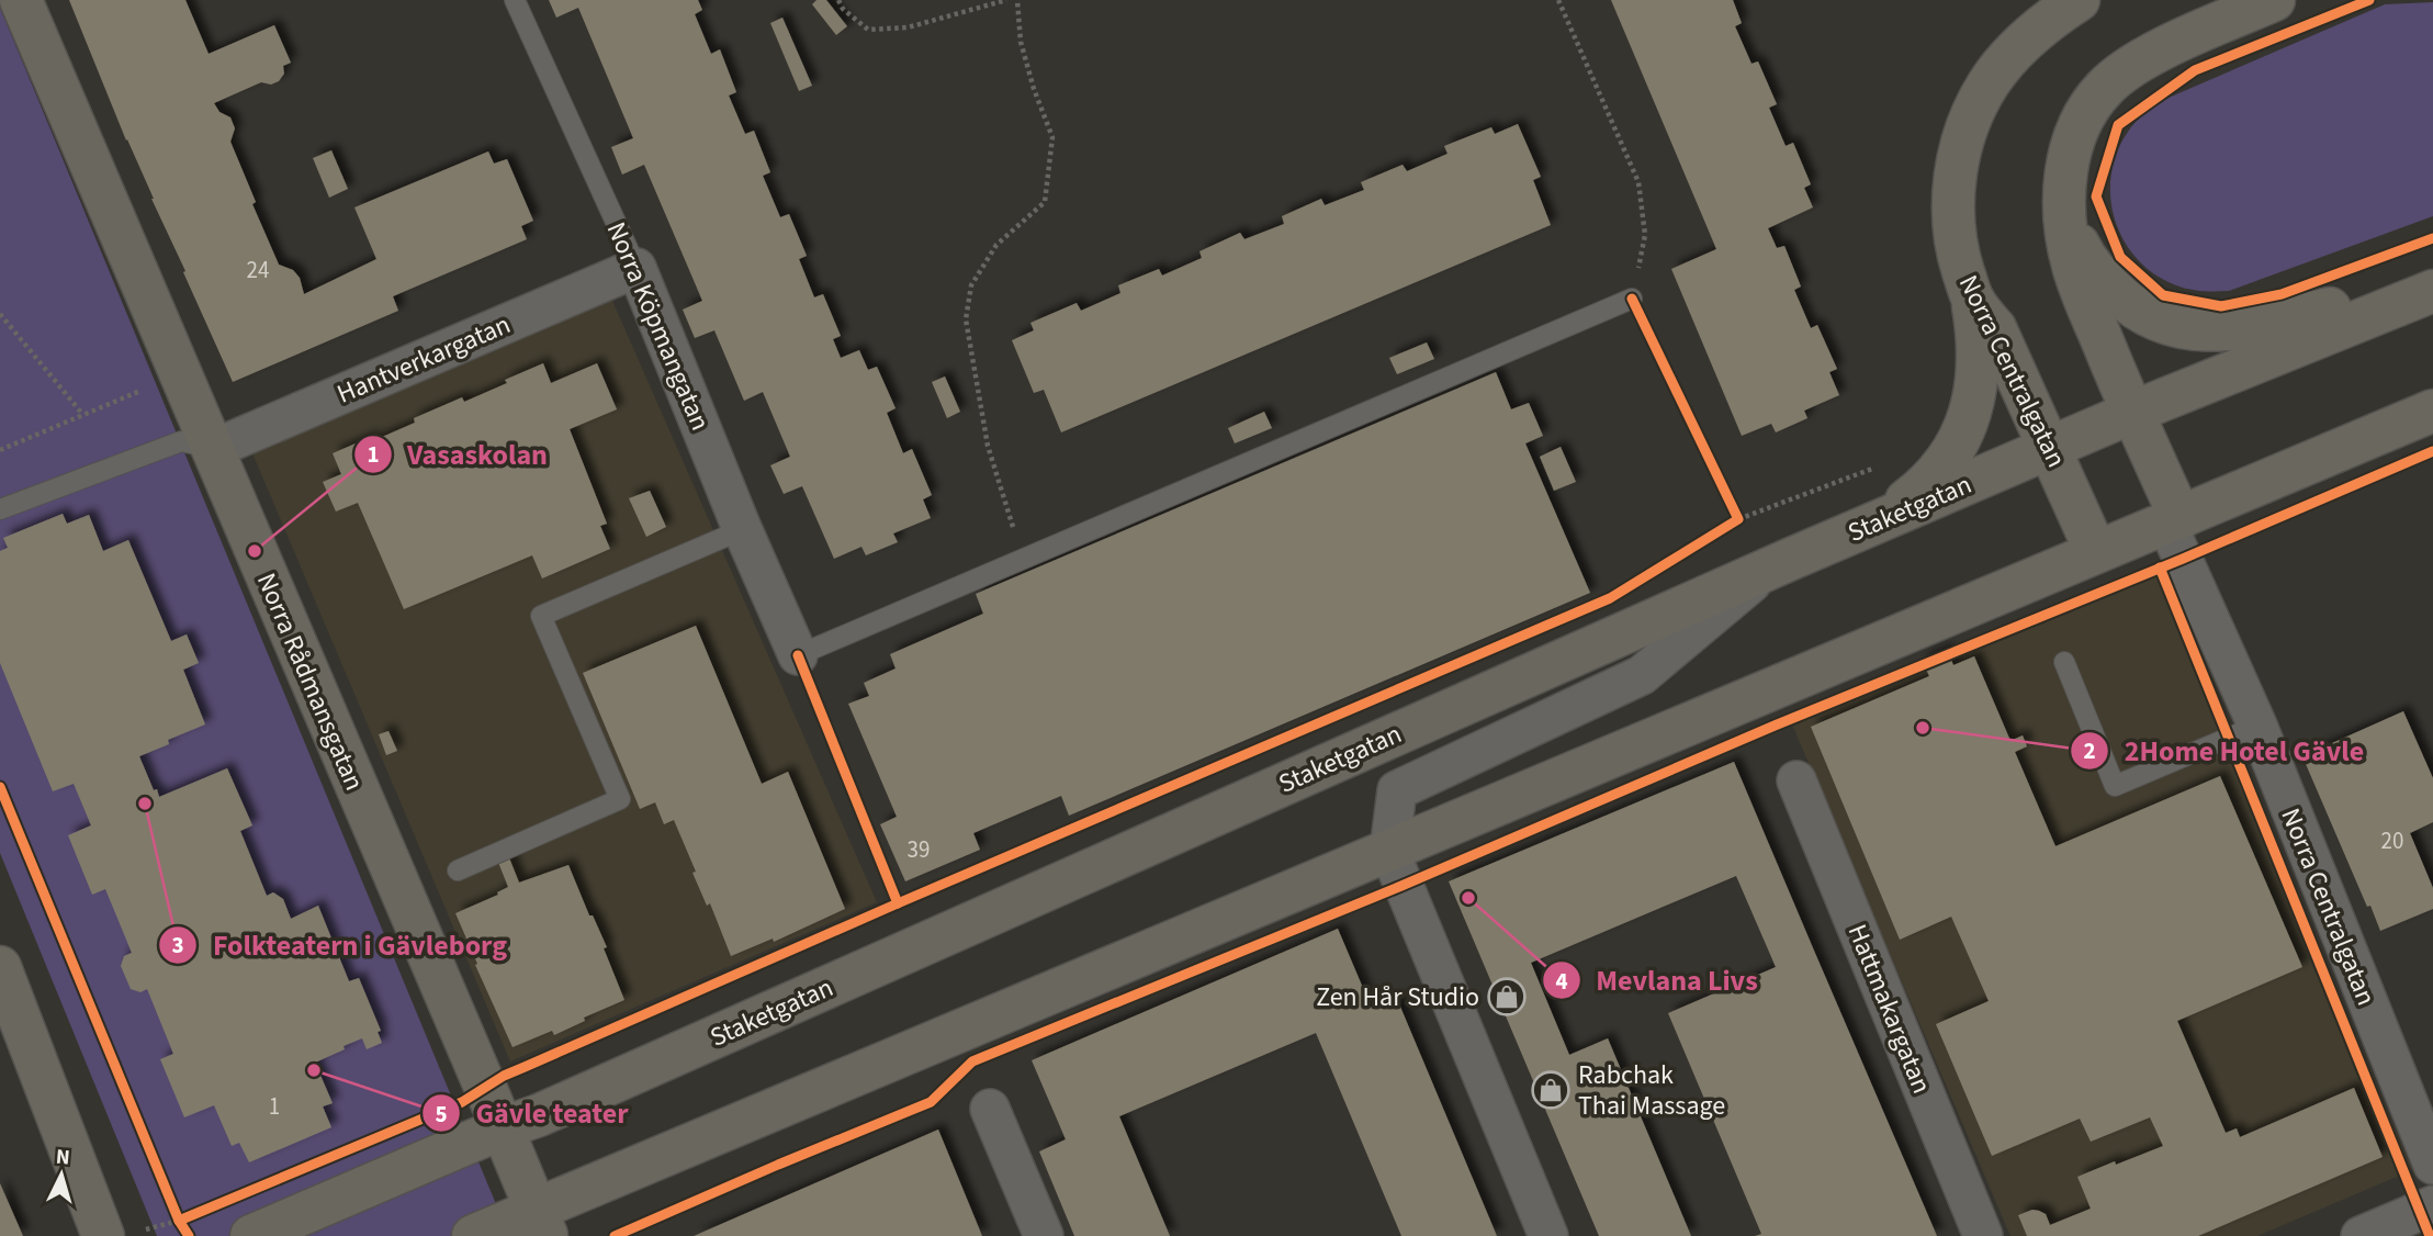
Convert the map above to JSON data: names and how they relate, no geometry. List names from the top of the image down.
{
  "streets": {
    "main road": ["Norra Centralgatan", "Staketgatan", "Norra Rådmansgatan"],
    "street": ["Norra Köpmangatan", "Hantverkargatan", "Hattmakargatan"]
  },
  "crossings": [
    ["Norra Köpmangatan", "Hantverkargatan"],
    ["Hantverkargatan", "Norra Rådmansgatan"],
    ["Norra Centralgatan", "Staketgatan"],
    ["Staketgatan", "Norra Rådmansgatan"]
  ],
  "places": {
    "other": [
      "Vasaskolan",
      "2Home Hotel Gävle",
      "Folkteatern i Gävleborg",
      "Mevlana Livs",
      "Gävle teater"
    ],
    "shop": ["Zen Hår Studio", "Rabchak Thai Massage"]
  },
  "house_numbers": [
    "24",
    "20",
    "39",
    "1"
  ],
  "north": "top"
}
